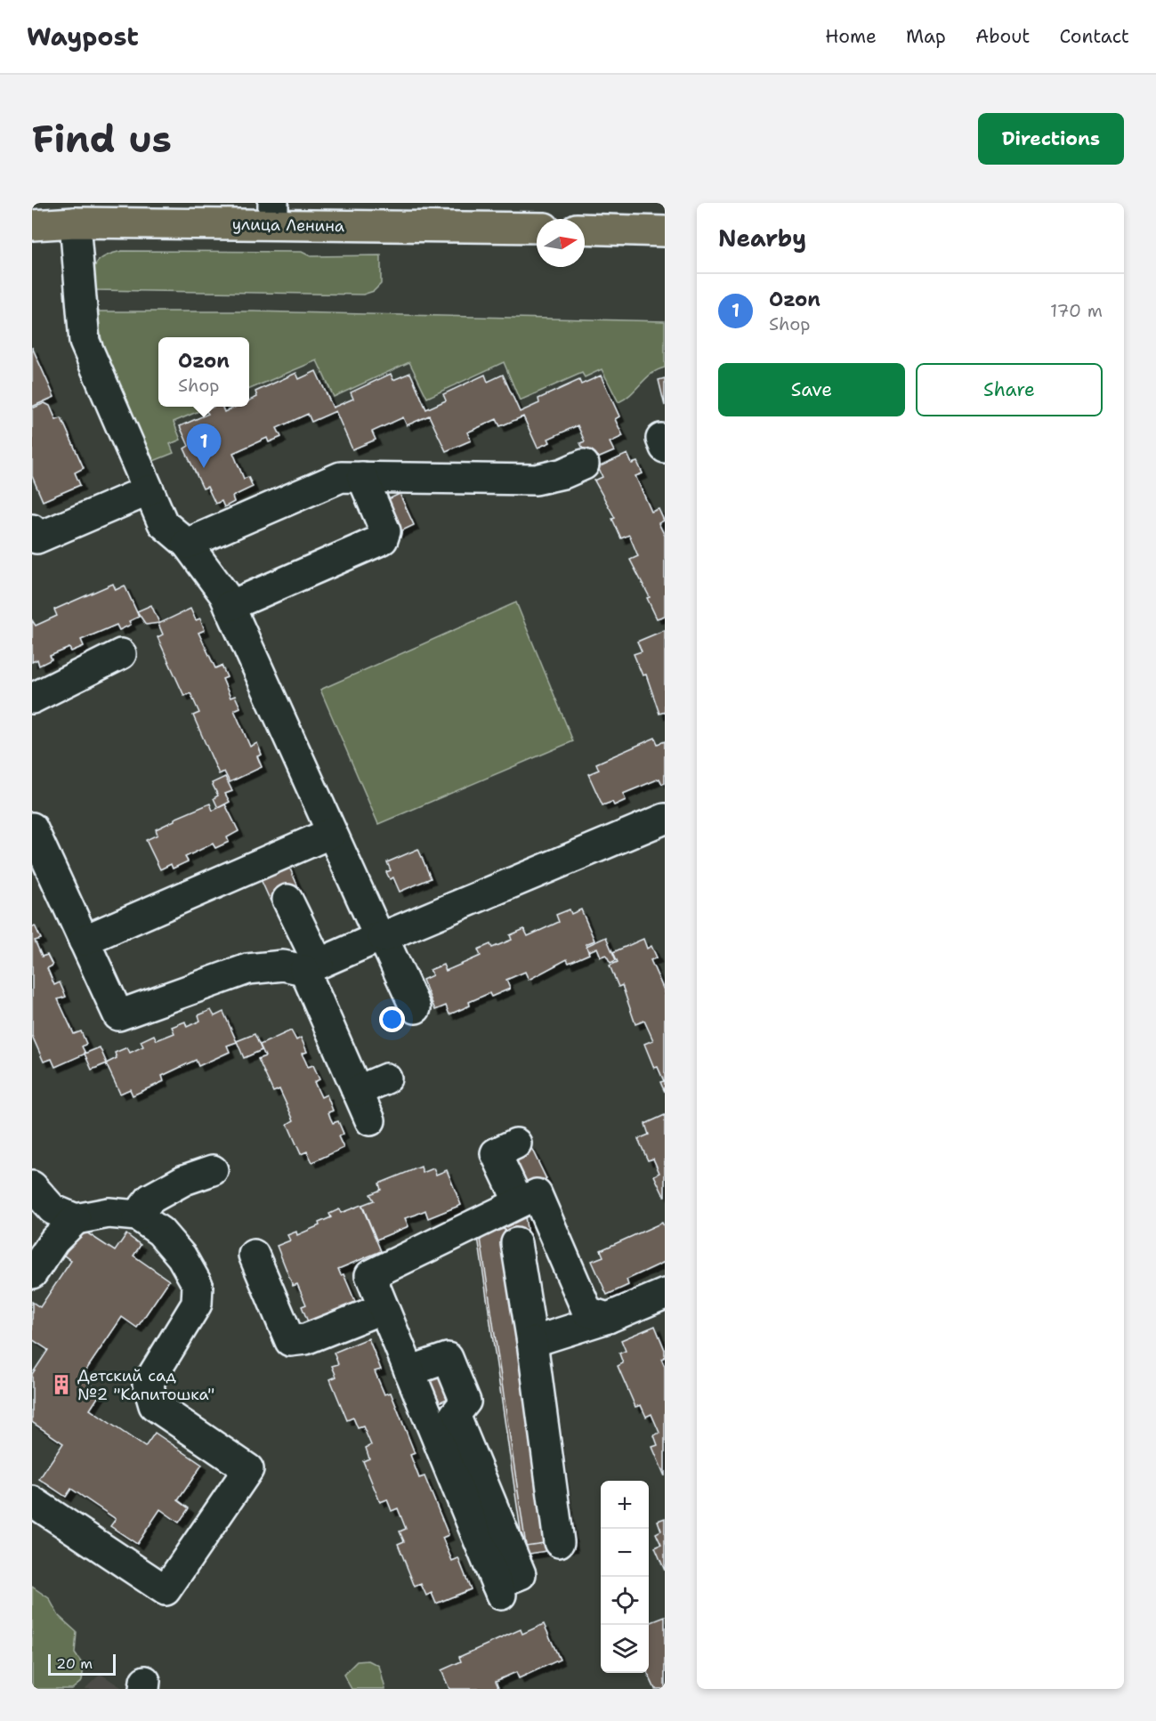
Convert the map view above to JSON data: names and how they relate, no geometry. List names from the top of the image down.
{
  "streets": {
    "main road": ["улица Ленина"]
  },
  "places": {
    "building": ["Детский сад №2 \"Капитошка\""]
  },
  "scale_bar": "20 m",
  "north": "right",
  "page": {
    "header": "Waypost",
    "nav": [
      "Home",
      "Map",
      "About",
      "Contact"
    ],
    "buttons": [
      "Directions",
      ["Save", "Share"]
    ],
    "title": "Find us",
    "heading": "Nearby",
    "list": [
      {
        "mark": "1",
        "name": "Ozon",
        "note": "Shop",
        "value": "170 m"
      }
    ],
    "popup": ["Ozon", "Shop"],
    "pins": "1",
    "map_buttons": ["+", "−"],
    "scale": "20 m"
  }
}
